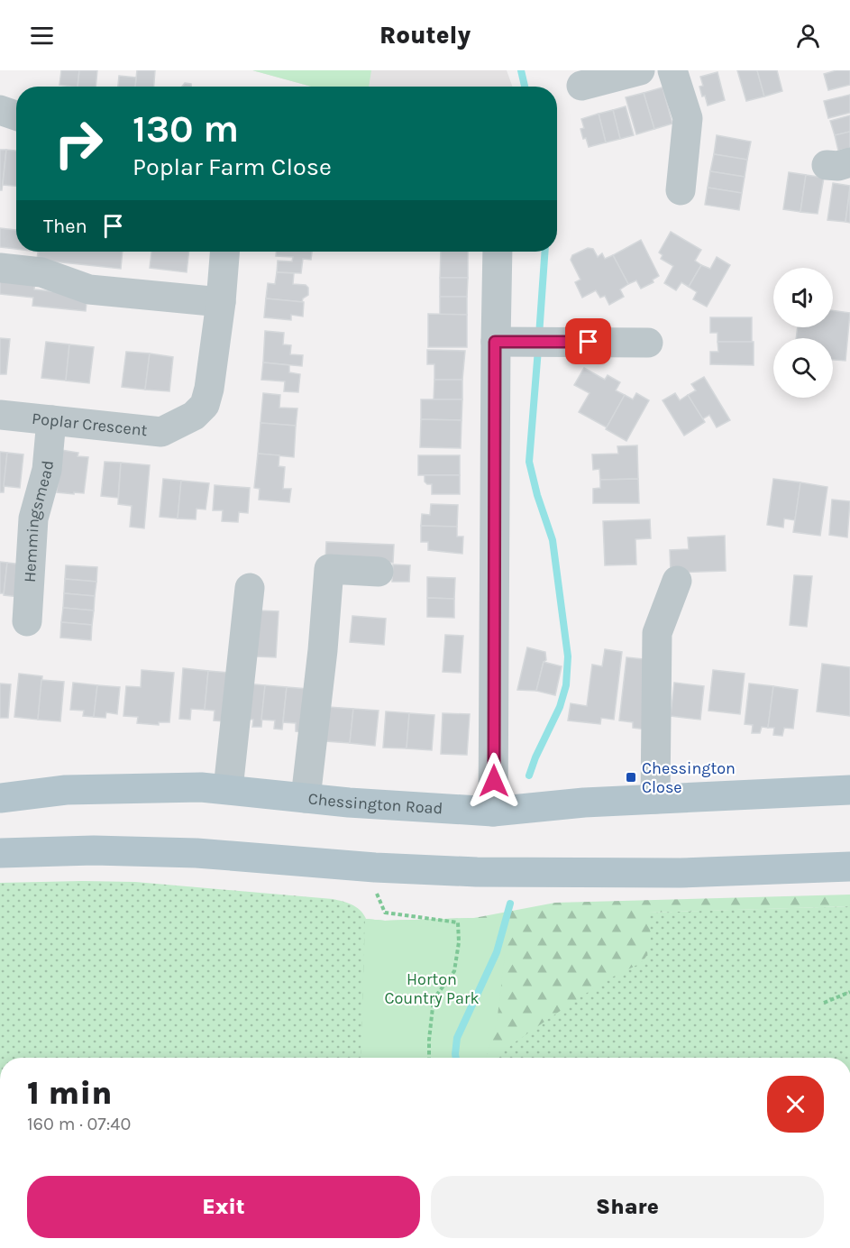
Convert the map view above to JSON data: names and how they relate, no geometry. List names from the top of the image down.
{
  "streets": {
    "main road": ["Chessington Road"],
    "street": ["Poplar Crescent", "Hemmingsmead"]
  },
  "crossings": [
    ["Poplar Crescent", "Hemmingsmead"]
  ],
  "parks": ["Horton Country Park"],
  "places": {
    "transit": ["Chessington Close"]
  },
  "page": {
    "header": "Routely",
    "turn": ["130 m", "Poplar Farm Close"],
    "then": "Then",
    "heading": ["1 min", "160 m · 07:40"],
    "buttons": ["Exit", "Share"]
  }
}
